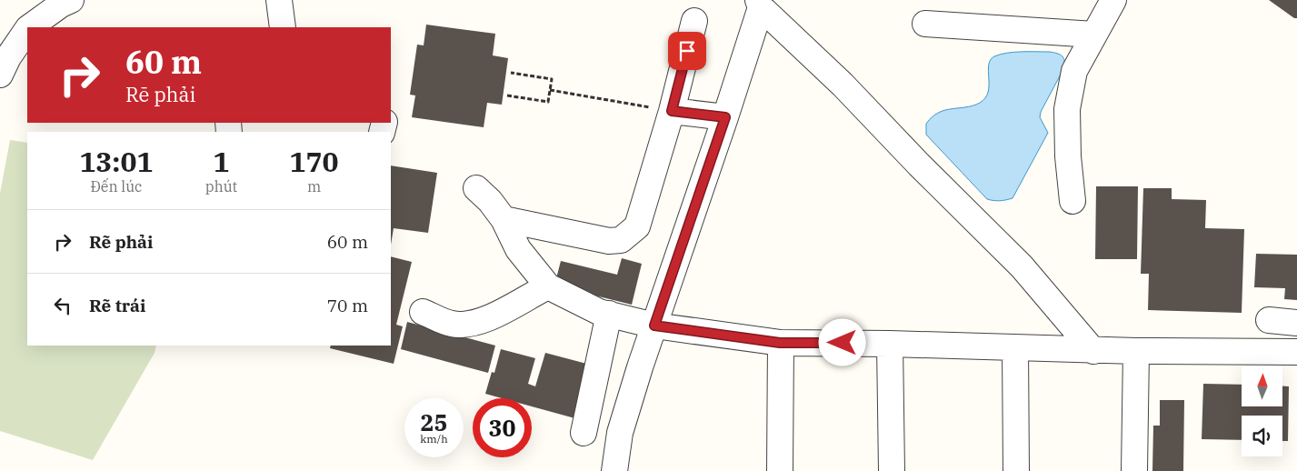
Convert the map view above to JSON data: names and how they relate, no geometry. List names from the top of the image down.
{
  "north": "top",
  "page": {
    "turn": ["60 m", "Rẽ phải"],
    "eta": [
      "13:01",
      "Đến lúc",
      "1",
      "phút",
      "170",
      "m"
    ],
    "list": [
      {
        "name": "Rẽ phải",
        "value": "60 m"
      },
      {
        "name": "Rẽ trái",
        "value": "70 m"
      }
    ],
    "speed": "25 km/h",
    "limit": "30"
  }
}
